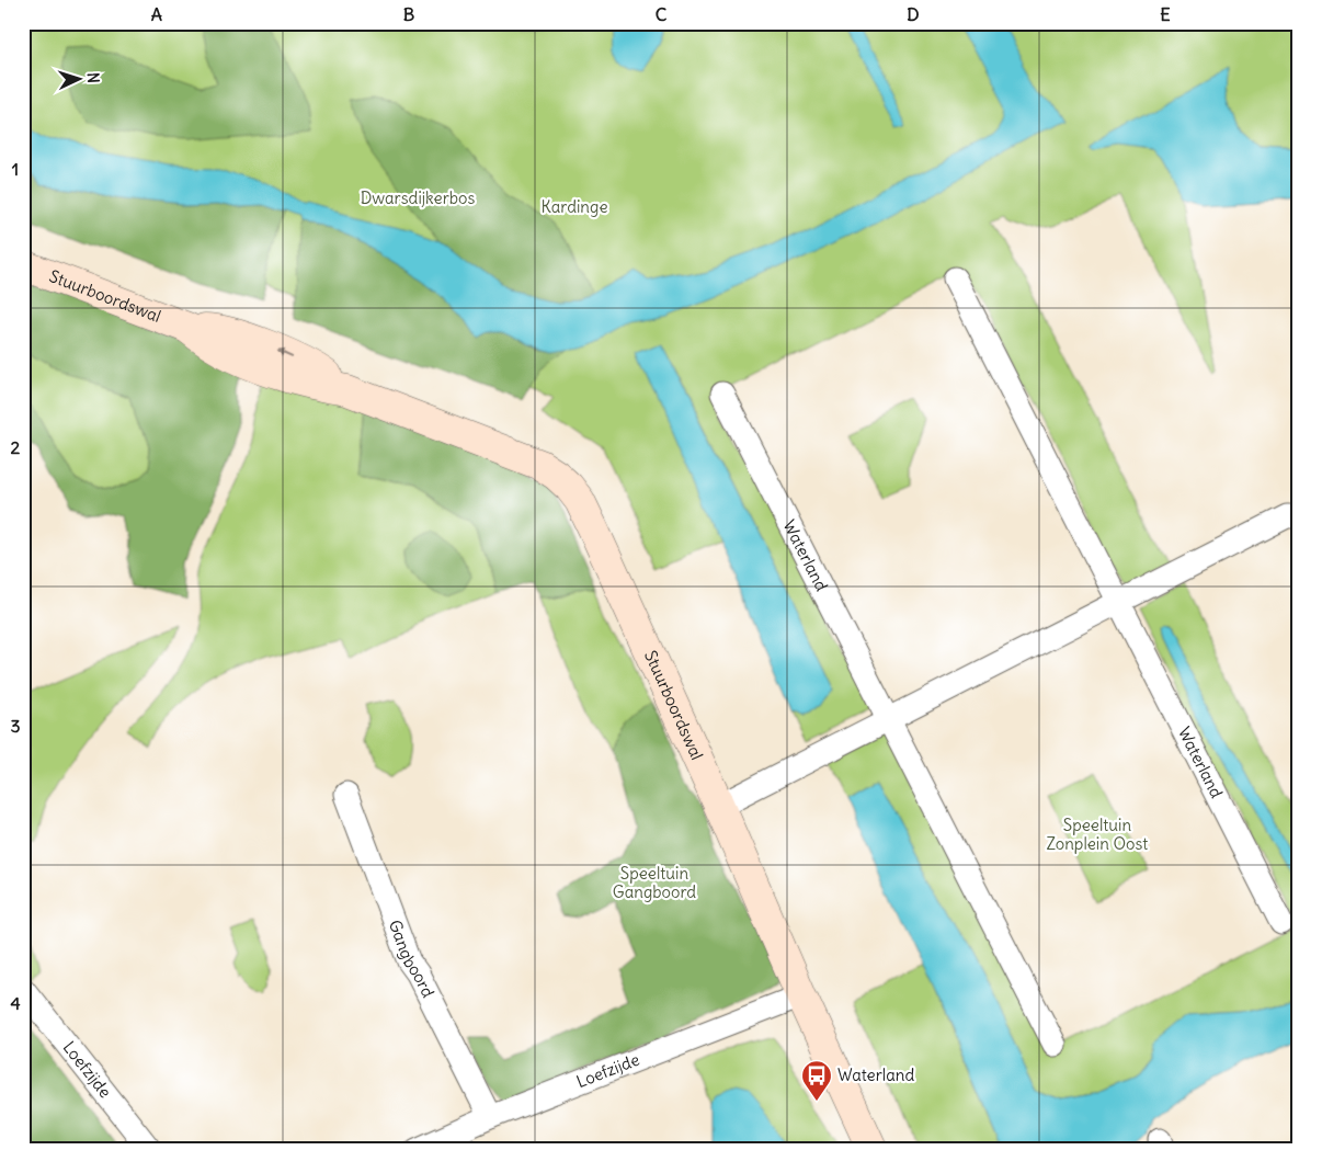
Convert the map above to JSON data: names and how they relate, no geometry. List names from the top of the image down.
{
  "streets": {
    "street": [
      "Stuurboordswal",
      "Waterland",
      "Gangboord",
      "Loefzijde"
    ]
  },
  "crossings": [
    ["Stuurboordswal", "Loefzijde"],
    ["Gangboord", "Loefzijde"]
  ],
  "parks": [
    "Dwarsdijkerbos",
    "Kardinge",
    "Speeltuin Zonplein Oost",
    "Speeltuin Gangboord"
  ],
  "places": {
    "bus stop": ["Waterland"]
  },
  "north": "right",
  "grid": {
    "columns": [
      "A",
      "B",
      "C",
      "D",
      "E"
    ],
    "rows": [
      "1",
      "2",
      "3",
      "4"
    ]
  }
}
